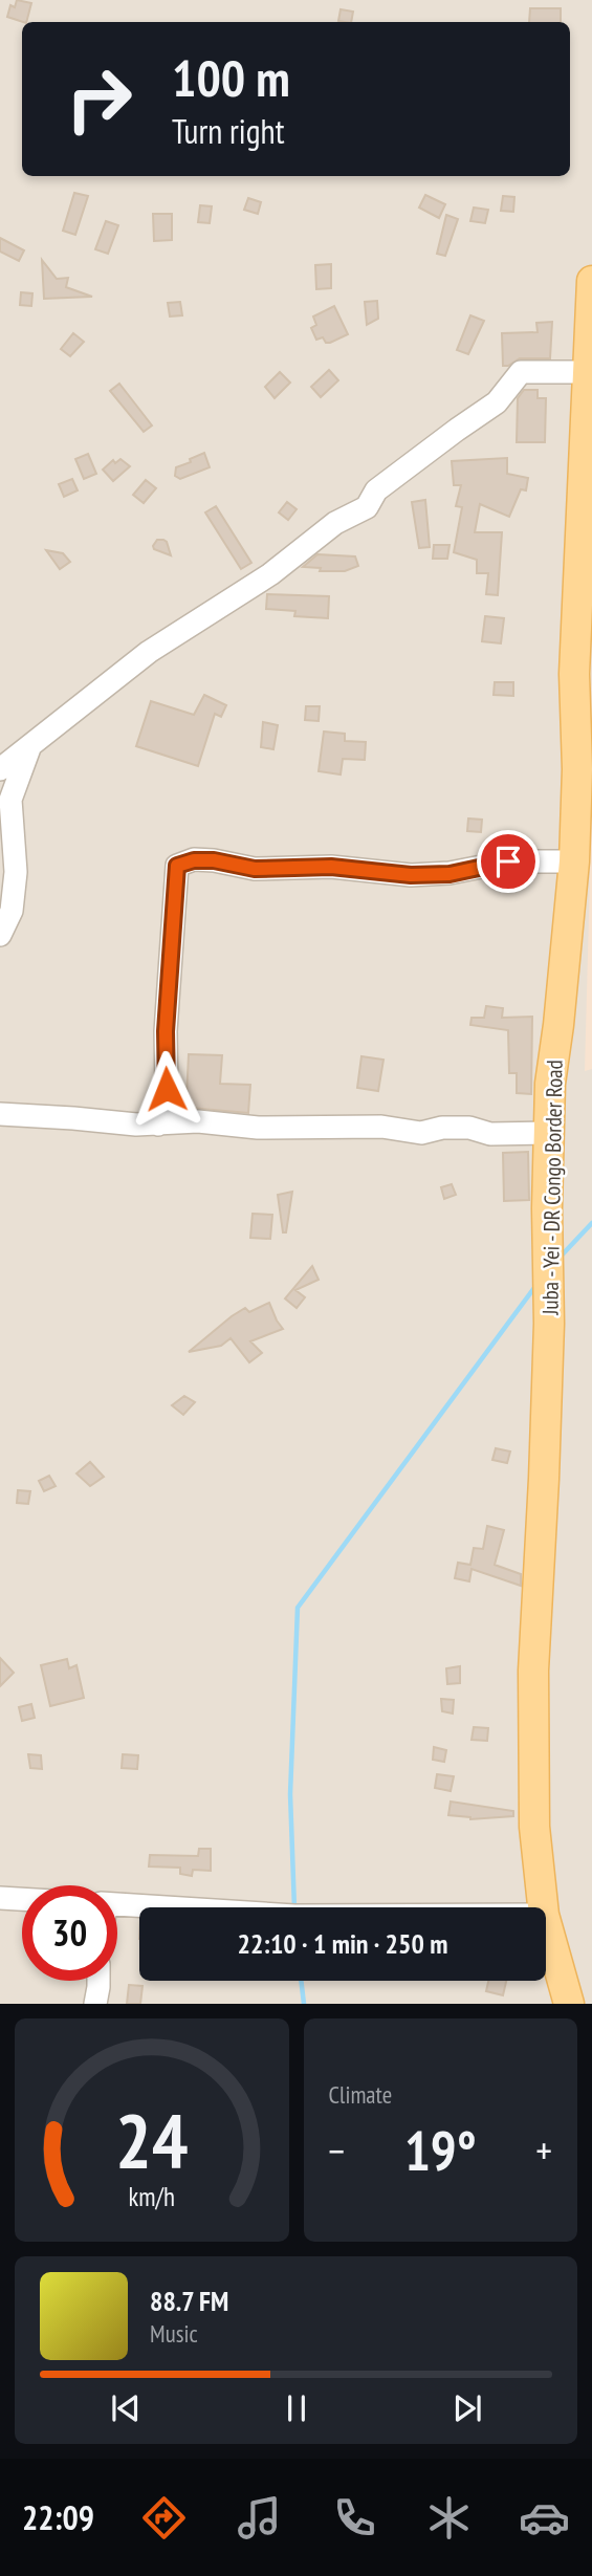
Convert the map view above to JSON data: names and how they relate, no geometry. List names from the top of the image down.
{
  "streets": {
    "main road": ["Juba - Yei - DR Congo Border Road"]
  },
  "page": {
    "turn": ["100 m", "Turn right"],
    "limit": "30",
    "trip": "22:10 · 1 min · 250 m",
    "tile": "Climate",
    "heat": ["−", "19°", "+"],
    "song": ["88.7 FM", "Music"],
    "tabs": "22:09",
    "gauge": ["24", "km/h"]
  }
}
